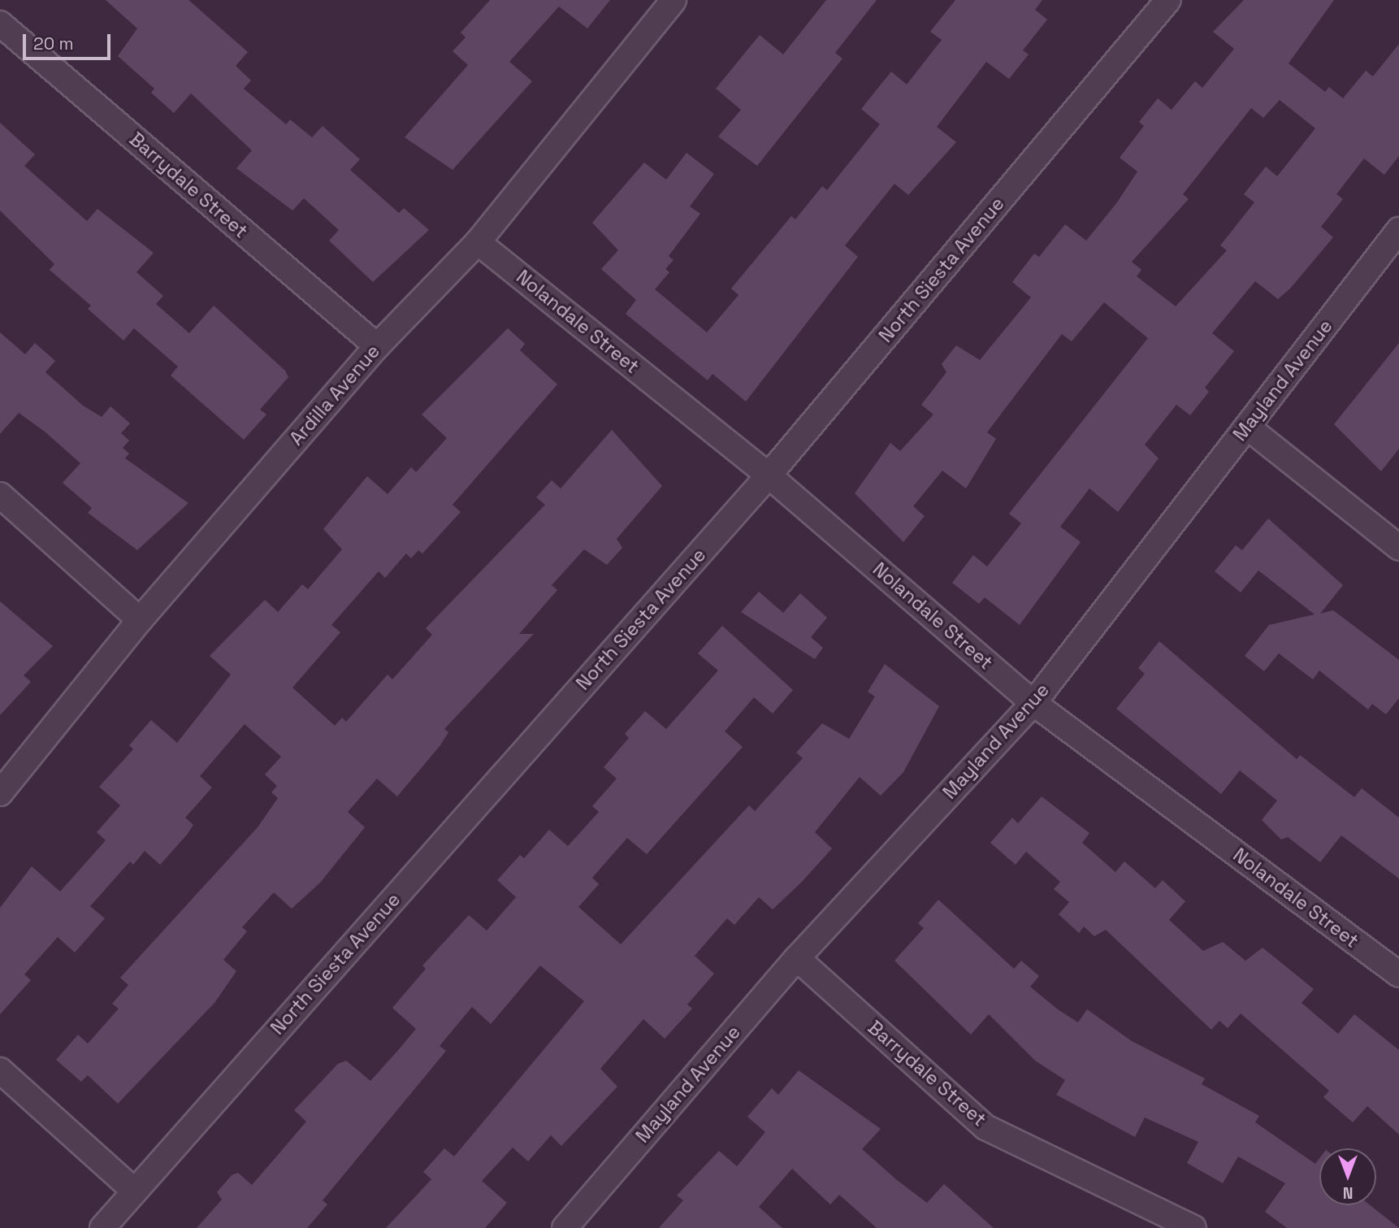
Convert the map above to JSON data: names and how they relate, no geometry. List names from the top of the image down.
{
  "streets": {
    "street": [
      "Barrydale Street",
      "North Siesta Avenue",
      "Nolandale Street",
      "Mayland Avenue",
      "Ardilla Avenue"
    ]
  },
  "crossings": [
    ["Barrydale Street", "Mayland Avenue"],
    ["Barrydale Street", "Ardilla Avenue"],
    ["North Siesta Avenue", "Nolandale Street"],
    ["Nolandale Street", "Mayland Avenue"],
    ["Nolandale Street", "Ardilla Avenue"]
  ],
  "scale_bar": "20 m",
  "north": "bottom"
}
